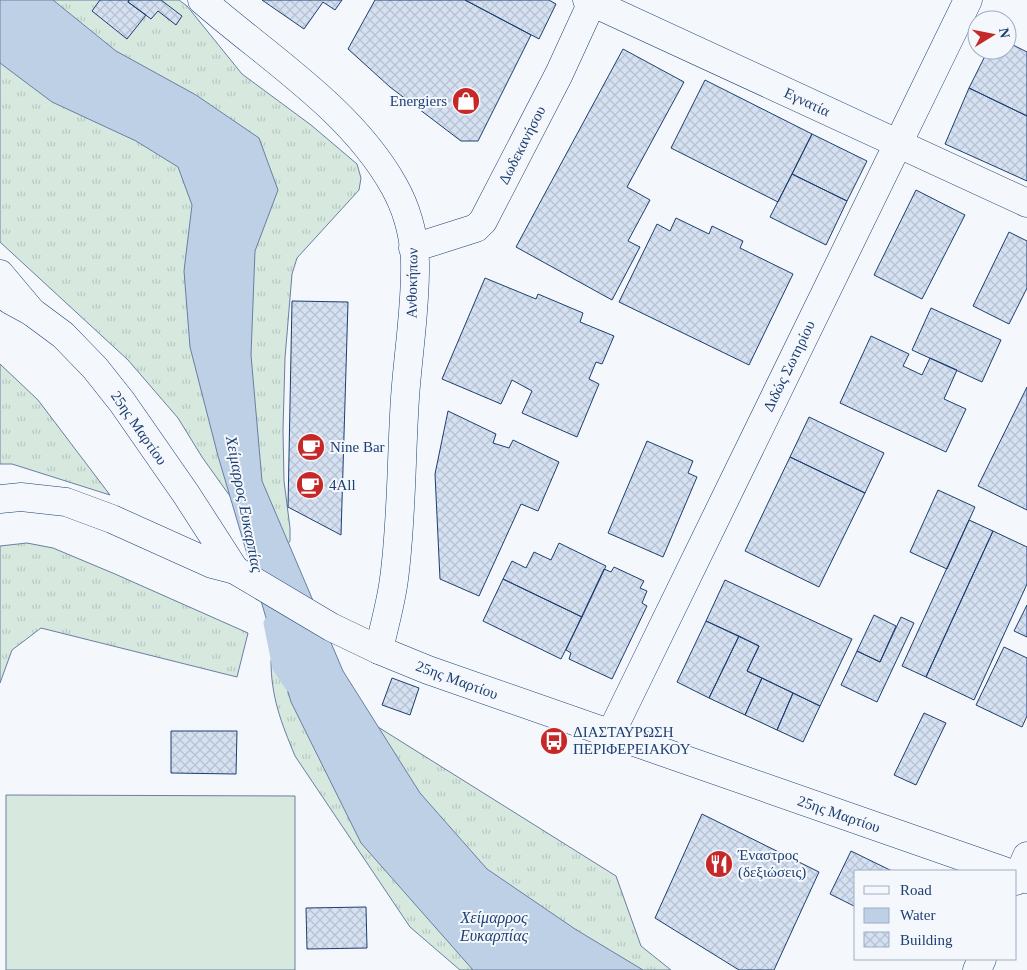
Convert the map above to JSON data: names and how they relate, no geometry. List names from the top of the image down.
{
  "streets": {
    "main road": [
      "Εγνατία",
      "Δωδεκανήσου",
      "Ανθοκήπων",
      "Διδώς Σωτηρίου",
      "25ης Μαρτίου"
    ]
  },
  "crossings": [
    ["Εγνατία", "Δωδεκανήσου"],
    ["Εγνατία", "Διδώς Σωτηρίου"],
    ["Δωδεκανήσου", "Ανθοκήπων"],
    ["Ανθοκήπων", "25ης Μαρτίου"],
    ["Διδώς Σωτηρίου", "25ης Μαρτίου"]
  ],
  "water": ["Χείμαρρος Ευκαρπίας"],
  "places": {
    "shop": ["Energiers"],
    "cafe": ["Nine Bar", "4All"],
    "bus stop": ["ΔΙΑΣΤΑΥΡΩΣΗ ΠΕΡΙΦΕΡΕΙΑΚΟΥ"],
    "restaurant": ["Έναστρος (δεξιώσεις)"]
  },
  "legend": ["Road", "Water", "Building"],
  "north": "right"
}
